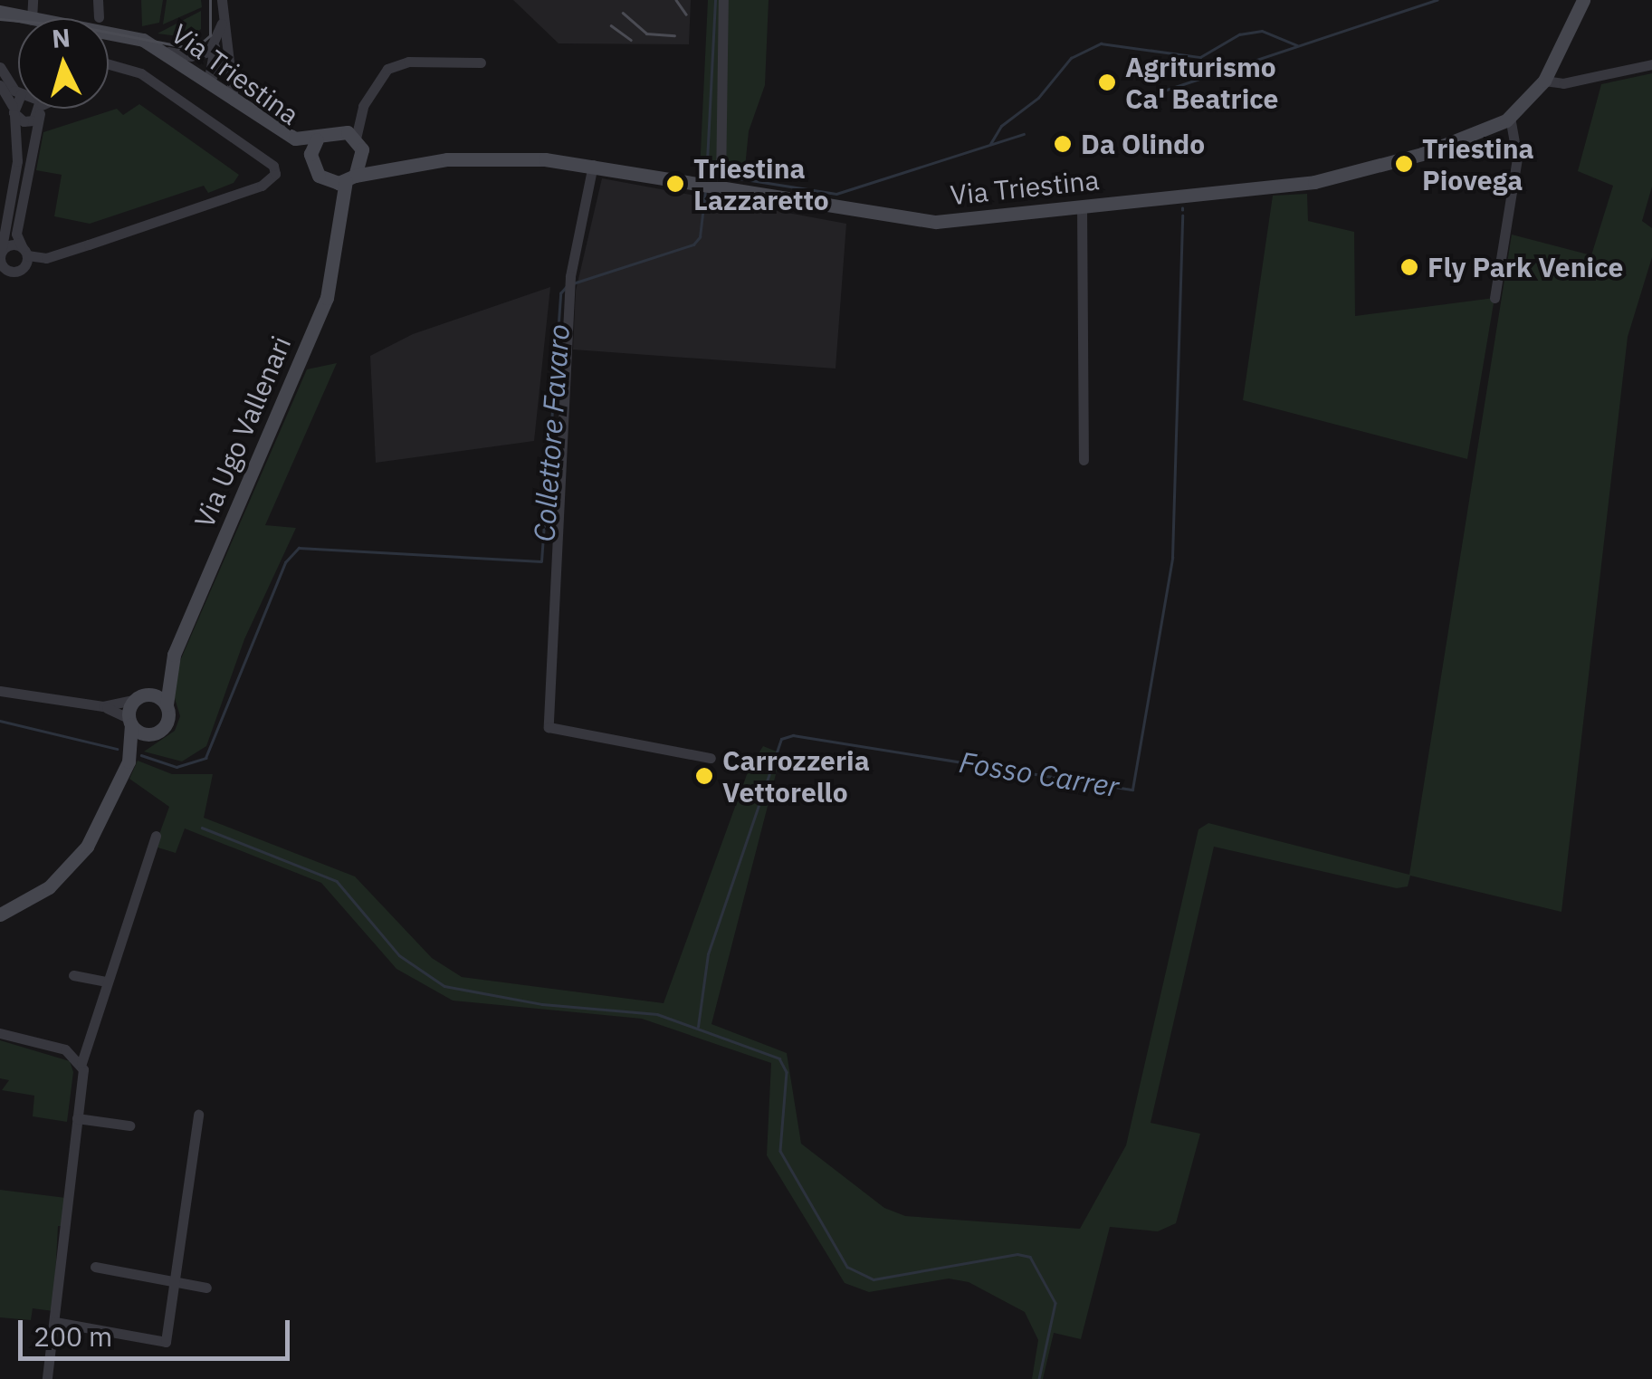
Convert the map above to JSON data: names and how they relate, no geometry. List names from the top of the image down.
{
  "streets": {
    "street": ["Via Triestina", "Via Ugo Vallenari"]
  },
  "crossings": [
    ["Via Triestina", "Via Ugo Vallenari"]
  ],
  "water": ["Collettore Favaro", "Fosso Carrer"],
  "places": [
    "Agriturismo Ca' Beatrice",
    "Da Olindo",
    "Triestina Piovega",
    "Triestina Lazzaretto",
    "Fly Park Venice",
    "Carrozzeria Vettorello"
  ],
  "scale_bar": "200 m",
  "north": "top"
}
